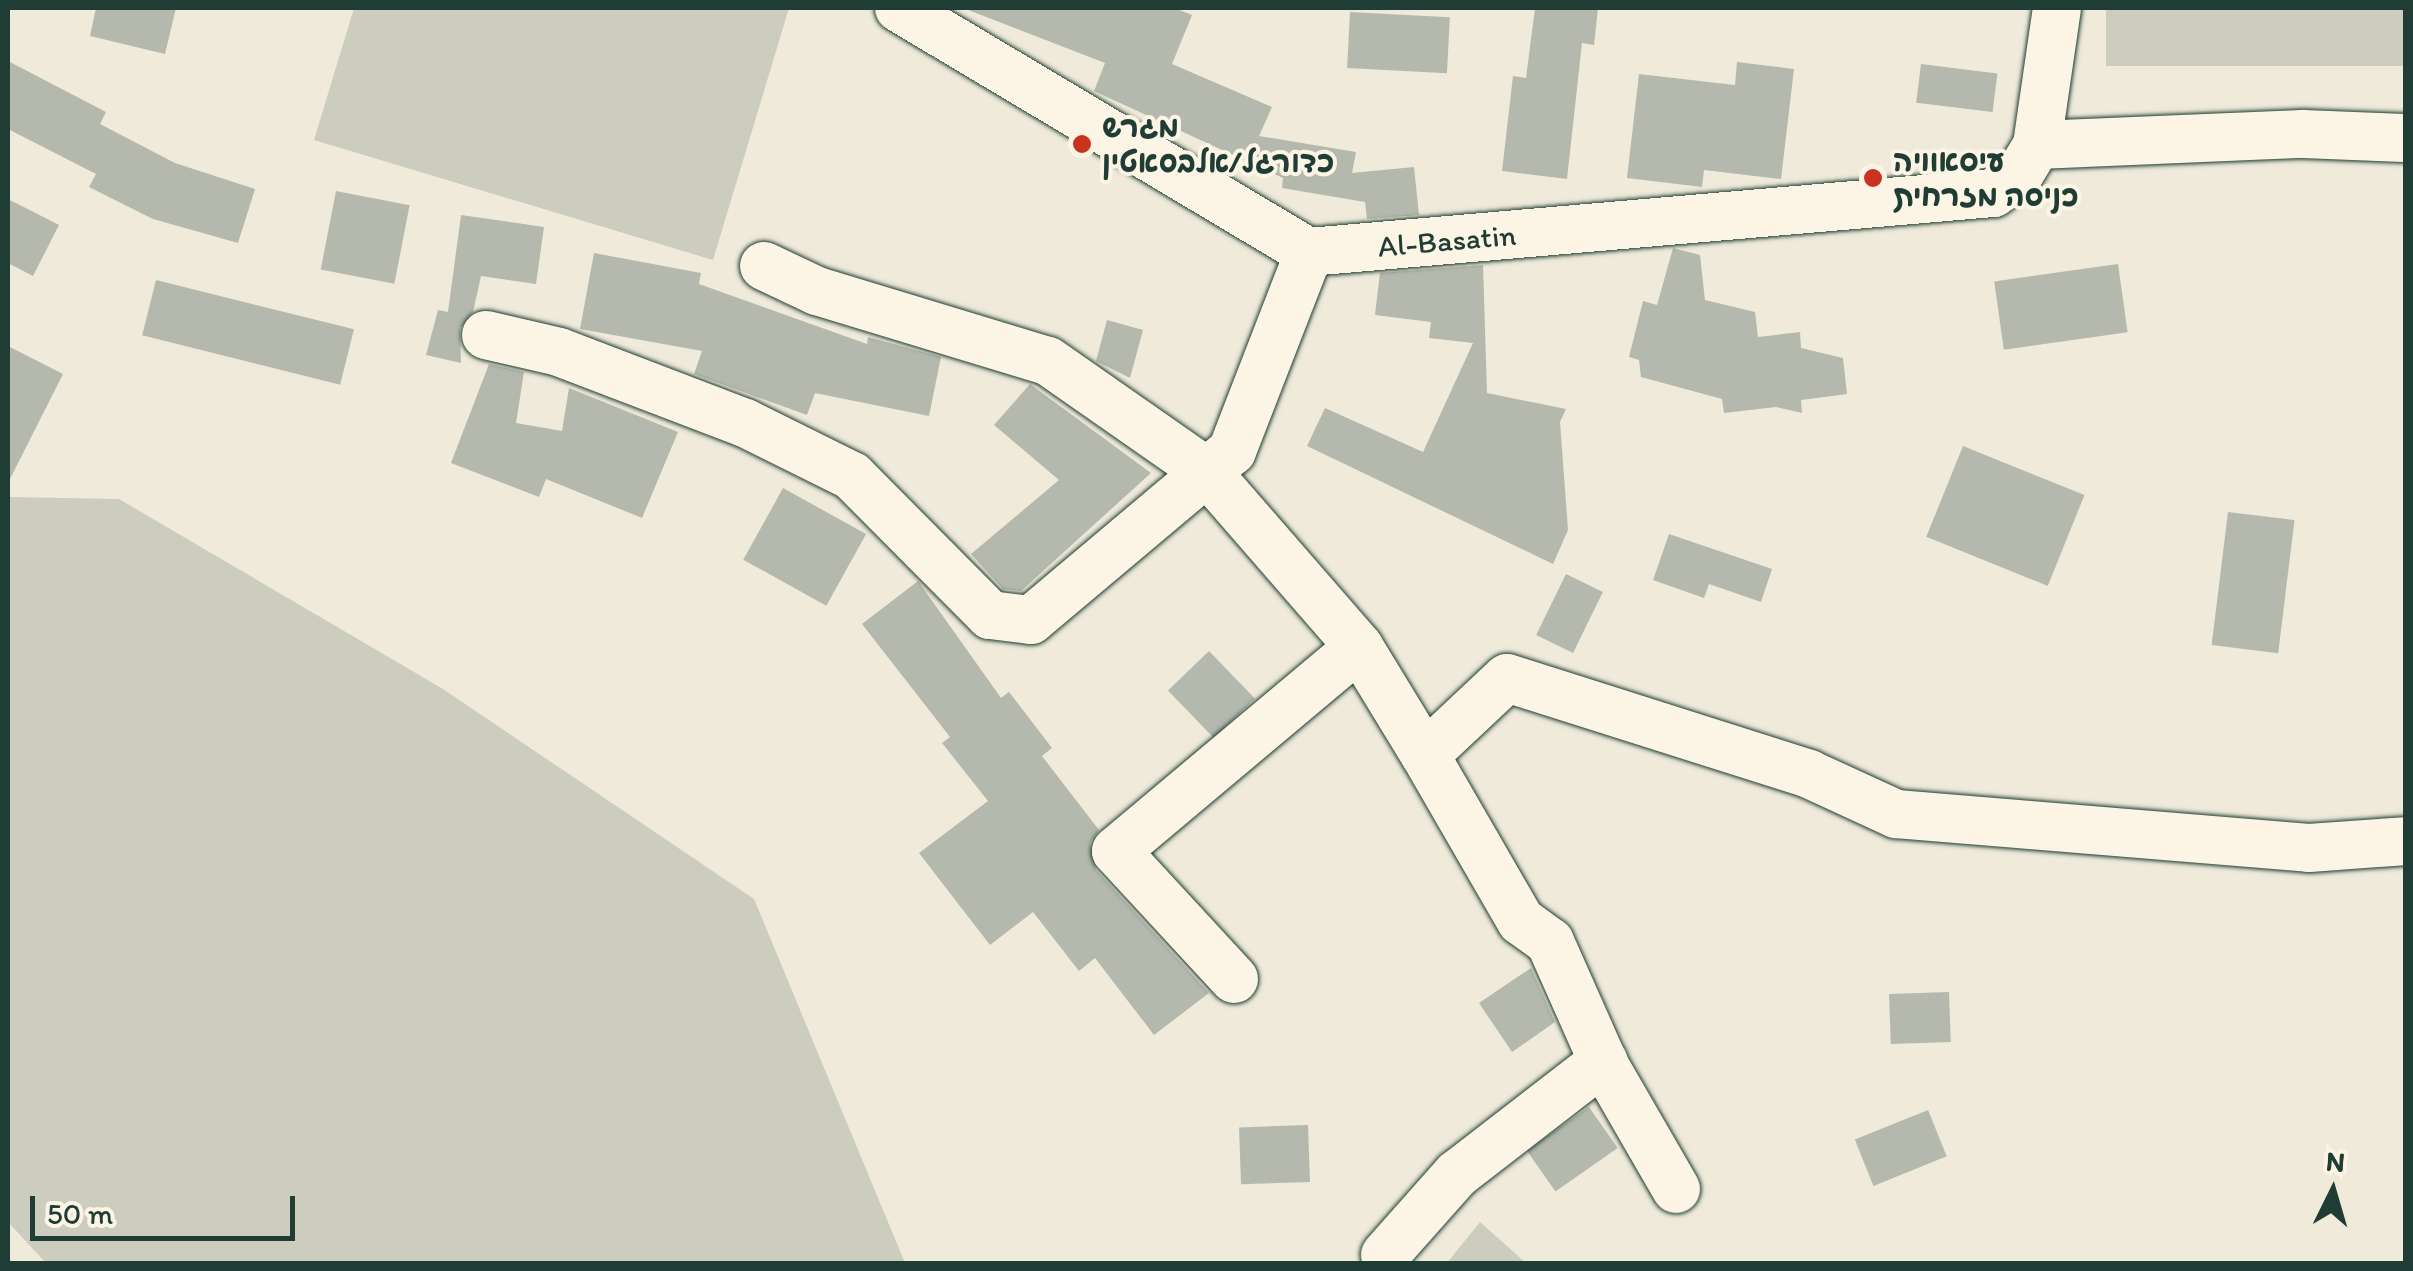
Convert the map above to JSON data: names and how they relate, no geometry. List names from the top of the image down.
{
  "streets": {
    "street": ["Al-Basatin"]
  },
  "places": ["מגרש כדורגל/אלבסאטין", "עיסאוויה כניסה מזרחית"],
  "scale_bar": "50 m",
  "north": "top"
}
